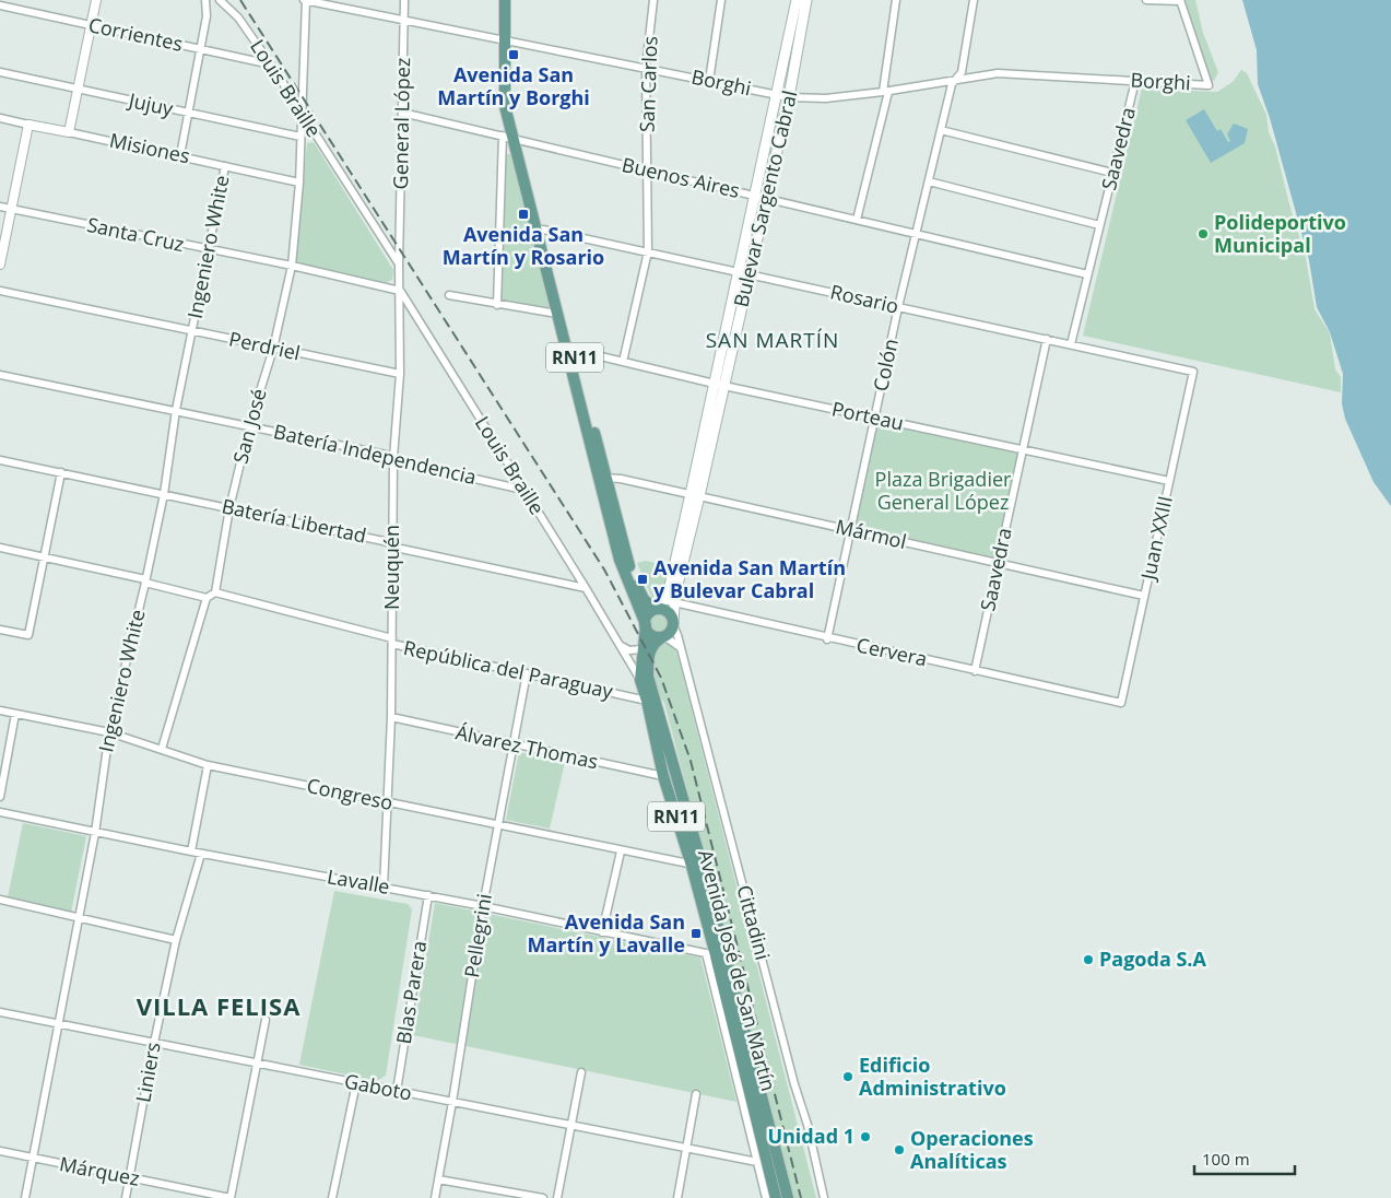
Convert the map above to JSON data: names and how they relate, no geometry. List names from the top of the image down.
{
  "streets": {
    "main road": ["Bulevar Sargento Cabral", "RN11", "Avenida José de San Martín"],
    "street": [
      "Corrientes",
      "Borghi",
      "San Carlos",
      "Louis Braille",
      "Jujuy",
      "General López",
      "Misiones",
      "Saavedra",
      "Buenos Aires",
      "Santa Cruz",
      "Ingeniero White",
      "Rosario",
      "Perdriel",
      "Colón",
      "Porteau",
      "San José",
      "Batería Independencia",
      "Batería Libertad",
      "Mármol",
      "Juan XXIII",
      "Neuquén",
      "Cervera",
      "República del Paraguay",
      "Álvarez Thomas",
      "Congreso",
      "Lavalle",
      "Cittadini",
      "Pellegrini",
      "Blas Parera",
      "Liniers",
      "Gaboto",
      "Márquez"
    ]
  },
  "crossings": [
    ["Corrientes", "Louis Braille"],
    ["Borghi", "San Carlos"],
    ["Borghi", "General López"],
    ["Borghi", "Saavedra"],
    ["Borghi", "Bulevar Sargento Cabral"],
    ["Borghi", "RN11"],
    ["Borghi", "Colón"],
    ["Borghi", "San José"],
    ["San Carlos", "Buenos Aires"],
    ["San Carlos", "Rosario"],
    ["San Carlos", "Porteau"],
    ["Louis Braille", "Santa Cruz"],
    ["Louis Braille", "San José"],
    ["Louis Braille", "Batería Independencia"],
    ["Louis Braille", "Batería Libertad"],
    ["Louis Braille", "Neuquén"],
    ["Louis Braille", "República del Paraguay"],
    ["Louis Braille", "Avenida José de San Martín"],
    ["Jujuy", "San José"],
    ["General López", "Buenos Aires"],
    ["General López", "Neuquén"],
    ["Misiones", "Ingeniero White"],
    ["Misiones", "San José"],
    ["Saavedra", "Buenos Aires"],
    ["Saavedra", "Rosario"],
    ["Saavedra", "Porteau"],
    ["Saavedra", "Mármol"],
    ["Saavedra", "Cervera"],
    ["Buenos Aires", "Bulevar Sargento Cabral"],
    ["Buenos Aires", "RN11"],
    ["Buenos Aires", "Colón"],
    ["Bulevar Sargento Cabral", "Rosario"],
    ["Bulevar Sargento Cabral", "RN11"],
    ["Bulevar Sargento Cabral", "Porteau"],
    ["Bulevar Sargento Cabral", "Mármol"],
    ["Bulevar Sargento Cabral", "Cervera"],
    ["Bulevar Sargento Cabral", "Cittadini"],
    ["Bulevar Sargento Cabral", "Avenida José de San Martín"],
    ["Santa Cruz", "Ingeniero White"],
    ["Santa Cruz", "San José"],
    ["Santa Cruz", "Neuquén"],
    ["Ingeniero White", "Perdriel"],
    ["Ingeniero White", "Batería Independencia"],
    ["Ingeniero White", "Batería Libertad"],
    ["Ingeniero White", "Congreso"],
    ["Ingeniero White", "Lavalle"],
    ["Ingeniero White", "Gaboto"],
    ["Ingeniero White", "Márquez"],
    ["Rosario", "RN11"],
    ["Rosario", "Colón"],
    ["Rosario", "Juan XXIII"],
    ["Perdriel", "San José"],
    ["Perdriel", "Neuquén"],
    ["RN11", "Porteau"],
    ["RN11", "Mármol"],
    ["RN11", "Cervera"],
    ["RN11", "Cittadini"],
    ["RN11", "Avenida José de San Martín"],
    ["Colón", "Porteau"],
    ["Colón", "Mármol"],
    ["Colón", "Cervera"],
    ["Porteau", "Juan XXIII"],
    ["San José", "Batería Independencia"],
    ["San José", "Batería Libertad"],
    ["San José", "República del Paraguay"],
    ["Batería Independencia", "Neuquén"],
    ["Batería Libertad", "Neuquén"],
    ["Mármol", "Juan XXIII"],
    ["Juan XXIII", "Cervera"],
    ["Neuquén", "República del Paraguay"],
    ["Neuquén", "Álvarez Thomas"],
    ["Neuquén", "Congreso"],
    ["Neuquén", "Lavalle"],
    ["Cervera", "Cittadini"],
    ["Cervera", "Avenida José de San Martín"],
    ["República del Paraguay", "Pellegrini"],
    ["República del Paraguay", "Avenida José de San Martín"],
    ["Álvarez Thomas", "Pellegrini"],
    ["Álvarez Thomas", "Avenida José de San Martín"],
    ["Congreso", "Pellegrini"],
    ["Congreso", "Avenida José de San Martín"],
    ["Lavalle", "Pellegrini"],
    ["Lavalle", "Avenida José de San Martín"],
    ["Lavalle", "Blas Parera"],
    ["Lavalle", "Liniers"],
    ["Cittadini", "Avenida José de San Martín"],
    ["Pellegrini", "Gaboto"],
    ["Blas Parera", "Gaboto"],
    ["Liniers", "Gaboto"],
    ["Liniers", "Márquez"]
  ],
  "districts": ["SAN MARTÍN", "VILLA FELISA"],
  "parks": ["Plaza Brigadier General López"],
  "places": {
    "transit": [
      "Avenida San Martín y Borghi",
      "Avenida San Martín y Rosario",
      "Avenida San Martín y Bulevar Cabral",
      "Avenida San Martín y Lavalle"
    ],
    "other": [
      "Polideportivo Municipal",
      "Pagoda S.A",
      "Edificio Administrativo",
      "Unidad 1",
      "Operaciones Analíticas"
    ]
  },
  "scale_bar": "100 m"
}
